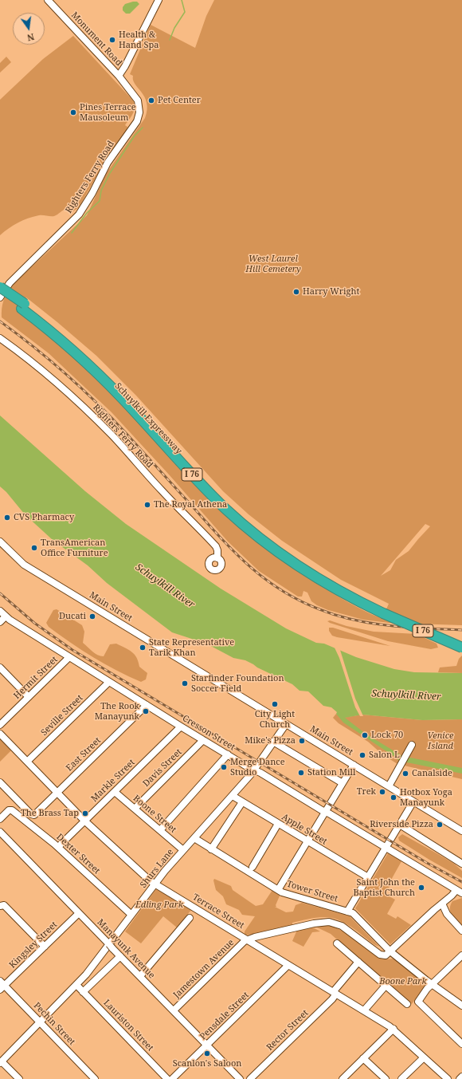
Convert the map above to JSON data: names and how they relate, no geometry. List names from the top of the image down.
{
  "streets": {
    "highway": ["Schuylkill Expressway", "I 76"],
    "street": [
      "Monument Road",
      "Righters Ferry Road",
      "Main Street",
      "Hermit Street",
      "Seville Street",
      "Cresson Street",
      "East Street",
      "Davis Street",
      "Markle Street",
      "Boone Street",
      "Apple Street",
      "Dexter Street",
      "Shurs Lane",
      "Tower Street",
      "Terrace Street",
      "Kingsley Street",
      "Manayunk Avenue",
      "Jamestown Avenue",
      "Pensdale Street",
      "Pechin Street",
      "Lauriston Street",
      "Rector Street"
    ]
  },
  "crossings": [
    ["Monument Road", "Righters Ferry Road"],
    ["Main Street", "Shurs Lane"],
    ["Hermit Street", "Cresson Street"],
    ["Seville Street", "Cresson Street"],
    ["Seville Street", "Terrace Street"],
    ["Cresson Street", "East Street"],
    ["Cresson Street", "Davis Street"],
    ["Cresson Street", "Markle Street"],
    ["Cresson Street", "Shurs Lane"],
    ["East Street", "Terrace Street"],
    ["Davis Street", "Boone Street"],
    ["Markle Street", "Boone Street"],
    ["Markle Street", "Dexter Street"],
    ["Markle Street", "Terrace Street"],
    ["Boone Street", "Shurs Lane"],
    ["Apple Street", "Shurs Lane"],
    ["Dexter Street", "Shurs Lane"],
    ["Shurs Lane", "Tower Street"],
    ["Shurs Lane", "Terrace Street"],
    ["Shurs Lane", "Pechin Street"],
    ["Shurs Lane", "Lauriston Street"],
    ["Terrace Street", "Jamestown Avenue"],
    ["Terrace Street", "Pensdale Street"],
    ["Terrace Street", "Rector Street"],
    ["Kingsley Street", "Manayunk Avenue"],
    ["Kingsley Street", "Pechin Street"],
    ["Manayunk Avenue", "Jamestown Avenue"],
    ["Manayunk Avenue", "Pensdale Street"]
  ],
  "water": ["Schuylkill River"],
  "parks": [
    "West Laurel Hill Cemetery",
    "Venice Island",
    "Edling Park",
    "Boone Park"
  ],
  "places": [
    "Health & Hand Spa",
    "Pet Center",
    "Pines Terrace Mausoleum",
    "Harry Wright",
    "The Royal Athena",
    "CVS Pharmacy",
    "TransAmerican Office Furniture",
    "Ducati",
    "State Representative Tarik Khan",
    "Starfinder Foundation Soccer Field",
    "City Light Church",
    "The Rook Manayunk",
    "Lock 70",
    "Mike's Pizza",
    "Salon L",
    "Merge Dance Studio",
    "Station Mill",
    "Canalside",
    "Trek",
    "Hotbox Yoga Manayunk",
    "The Brass Tap",
    "Riverside Pizza",
    "Saint John the Baptist Church",
    "Scanlon's Saloon"
  ],
  "north": "bottom"
}
